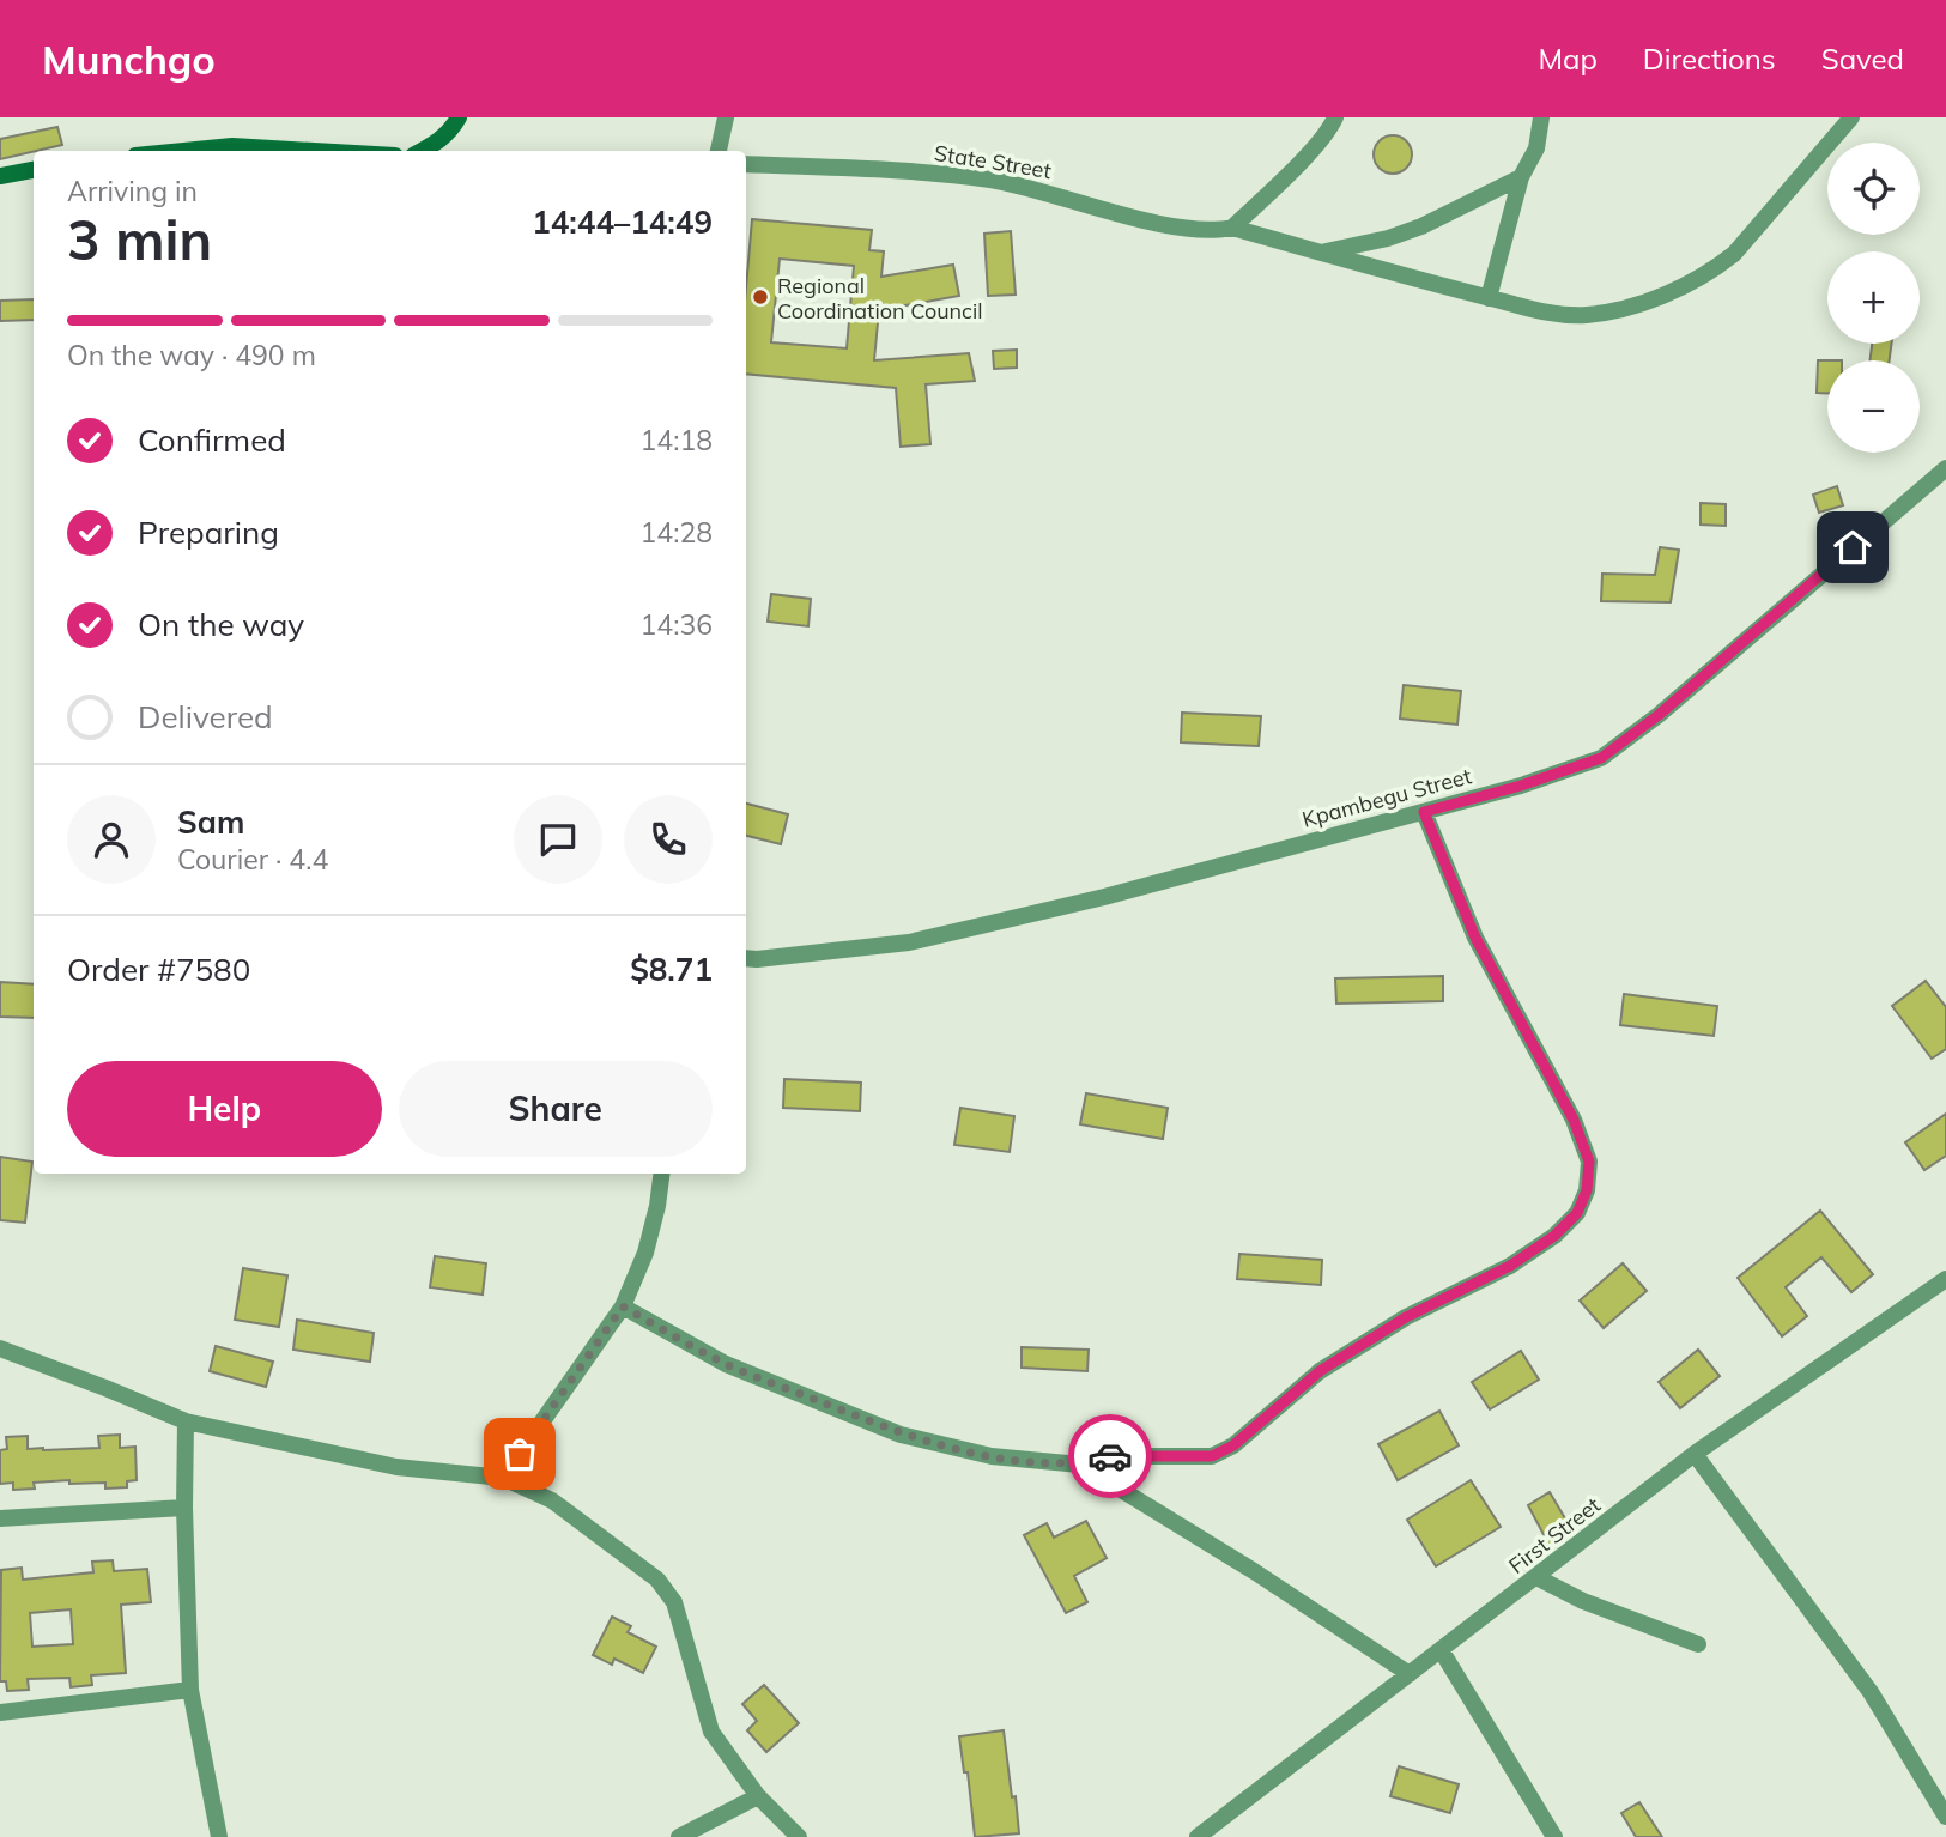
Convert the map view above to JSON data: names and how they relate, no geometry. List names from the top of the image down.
{
  "streets": {
    "street": ["State Street", "Kpambegu Street", "First Street"]
  },
  "places": ["Regional Coordination Council"],
  "page": {
    "header": "Munchgo",
    "nav": ["Map", "Directions", "Saved"],
    "map_buttons": ["+", "−"],
    "heading": ["3 min", "Arriving in", "14:44–14:49"],
    "panel": [
      "Sam",
      "Courier · 4.4",
      "Order #7580",
      "$8.71"
    ],
    "bar": "On the way · 490 m",
    "list": [
      ["Confirmed", "14:18"],
      ["Preparing", "14:28"],
      ["On the way", "14:36"],
      "Delivered"
    ],
    "buttons": ["Help", "Share"]
  }
}
